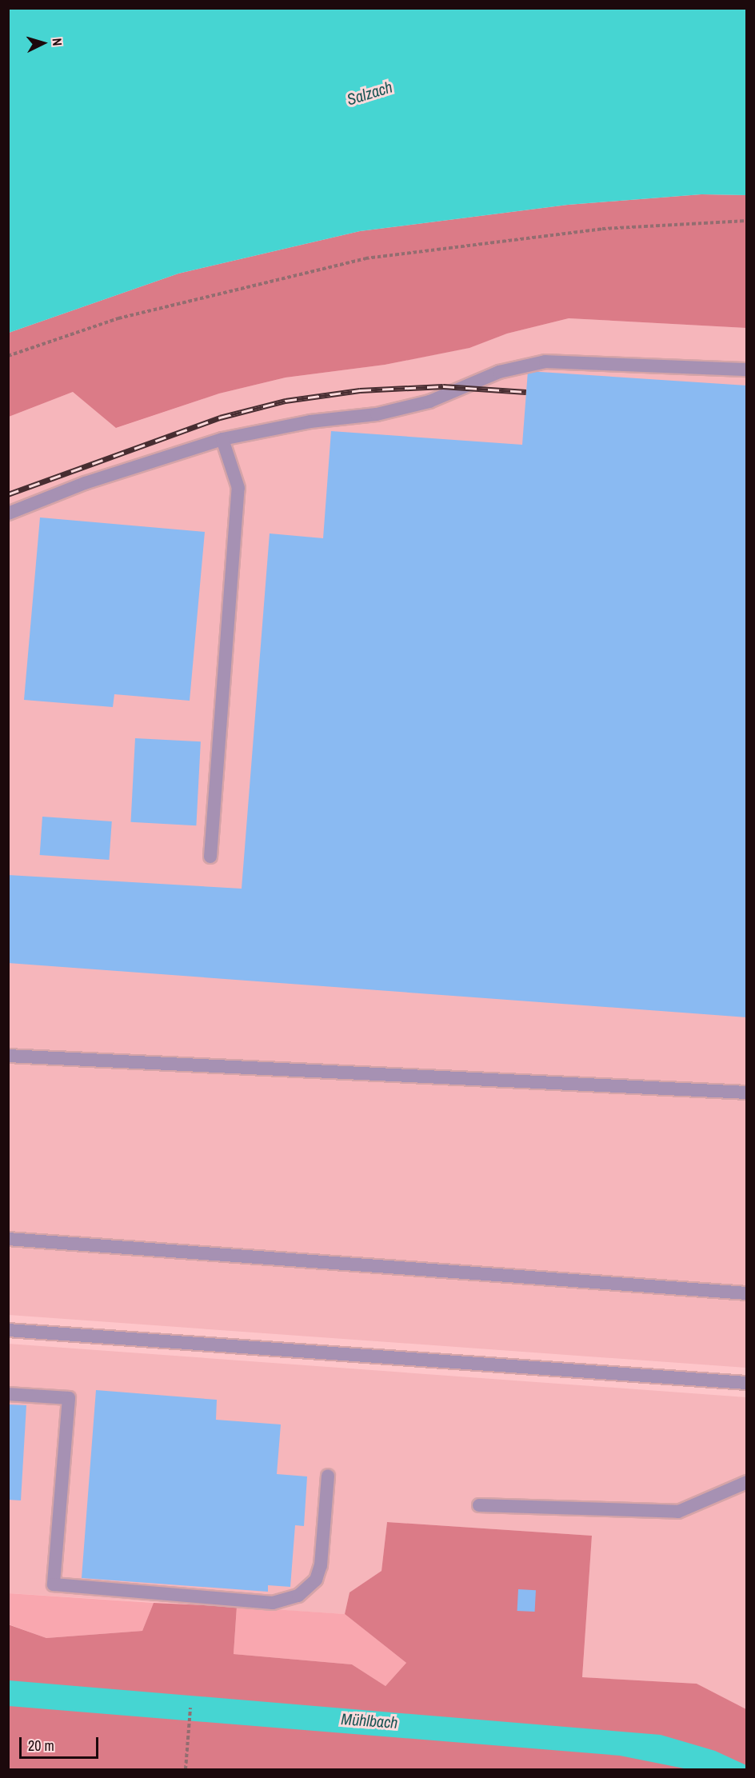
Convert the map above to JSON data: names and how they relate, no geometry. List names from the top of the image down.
{
  "water": ["Salzach", "Mühlbach"],
  "scale_bar": "20 m",
  "north": "right"
}
